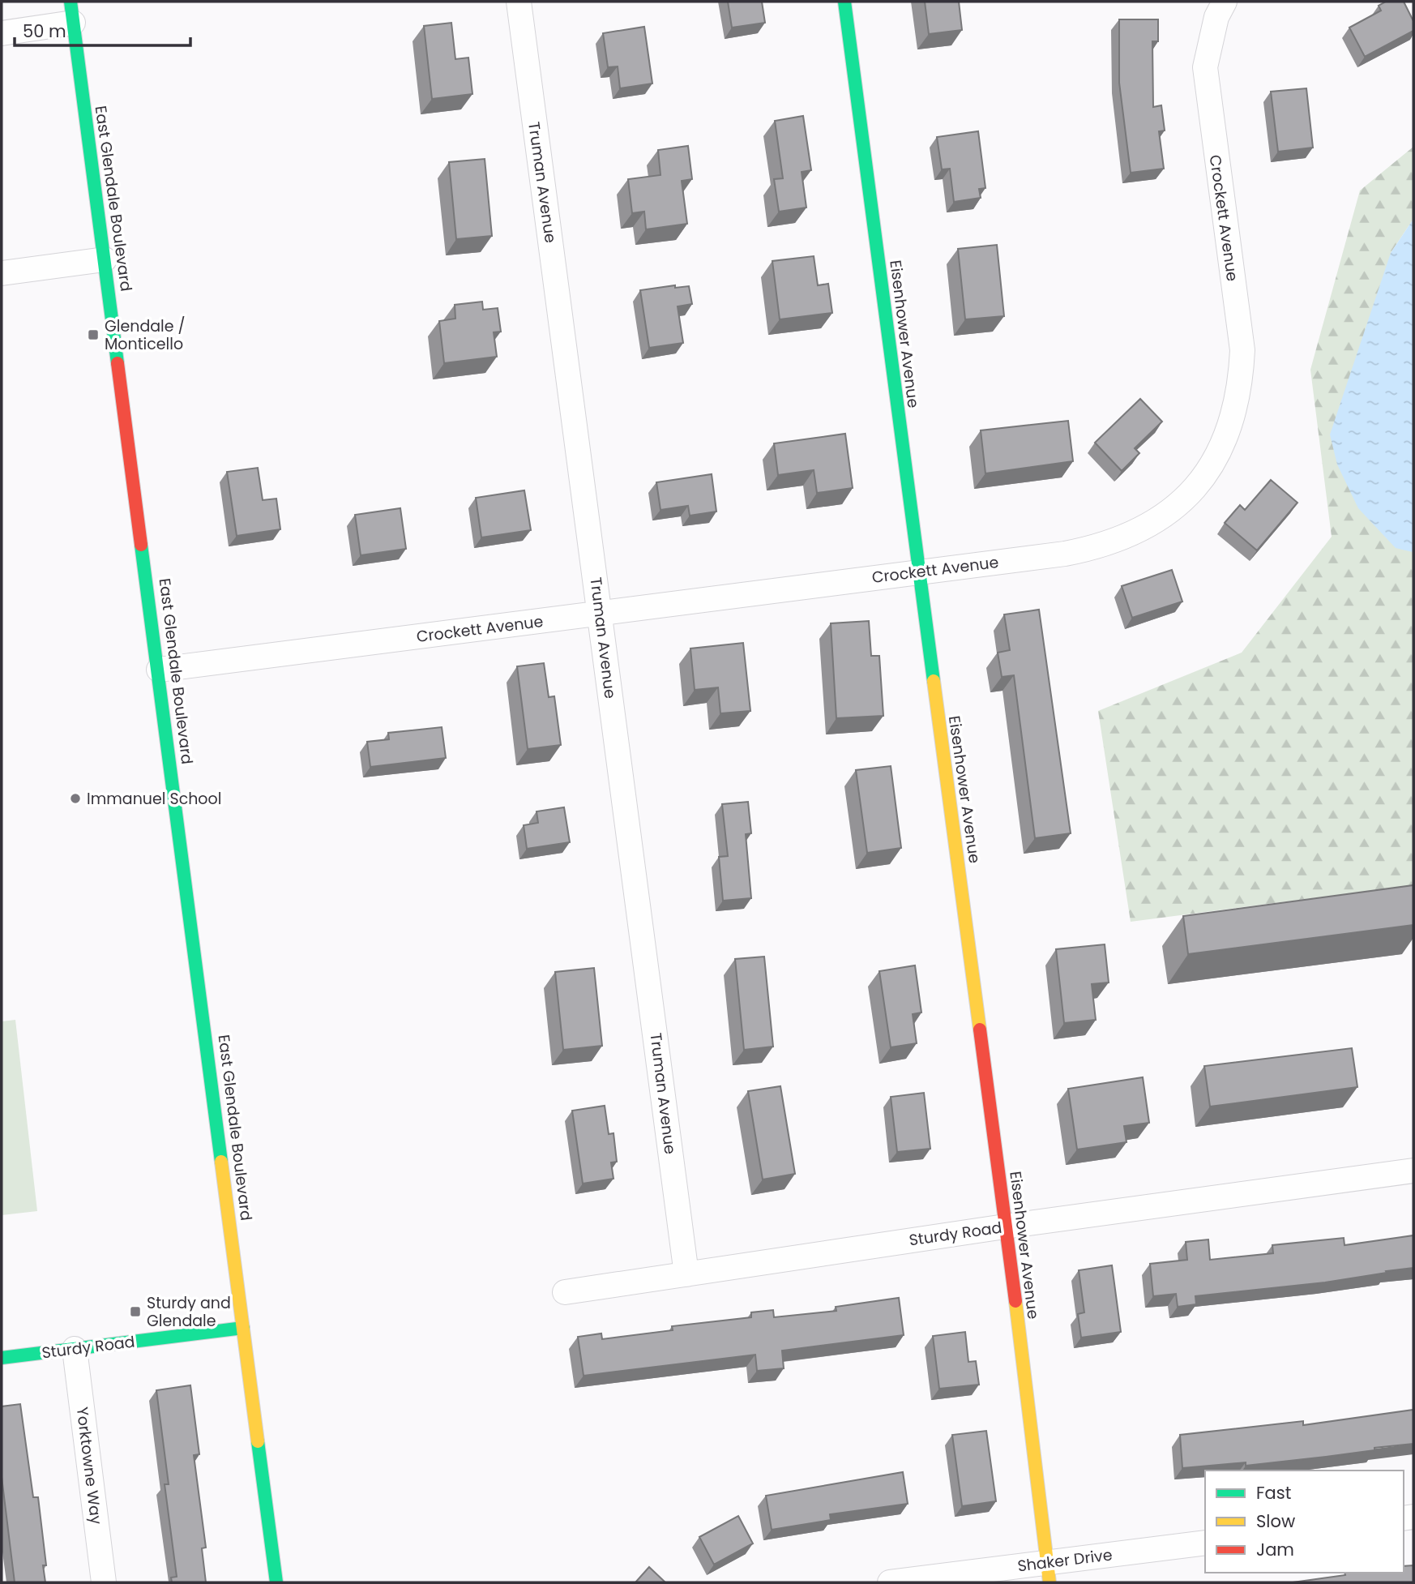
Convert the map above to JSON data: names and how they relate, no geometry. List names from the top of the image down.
{
  "streets": {
    "street": [
      "Truman Avenue",
      "East Glendale Boulevard",
      "Crockett Avenue",
      "Eisenhower Avenue",
      "Sturdy Road",
      "Yorktowne Way",
      "Shaker Drive"
    ]
  },
  "crossings": [
    ["Truman Avenue", "Crockett Avenue"],
    ["Truman Avenue", "Sturdy Road"],
    ["East Glendale Boulevard", "Crockett Avenue"],
    ["East Glendale Boulevard", "Sturdy Road"],
    ["Crockett Avenue", "Eisenhower Avenue"],
    ["Eisenhower Avenue", "Sturdy Road"],
    ["Eisenhower Avenue", "Shaker Drive"],
    ["Sturdy Road", "Yorktowne Way"]
  ],
  "places": {
    "transit": ["Glendale / Monticello", "Sturdy and Glendale"],
    "other": ["Immanuel School"]
  },
  "legend": ["Fast", "Slow", "Jam"],
  "scale_bar": "50 m"
}
